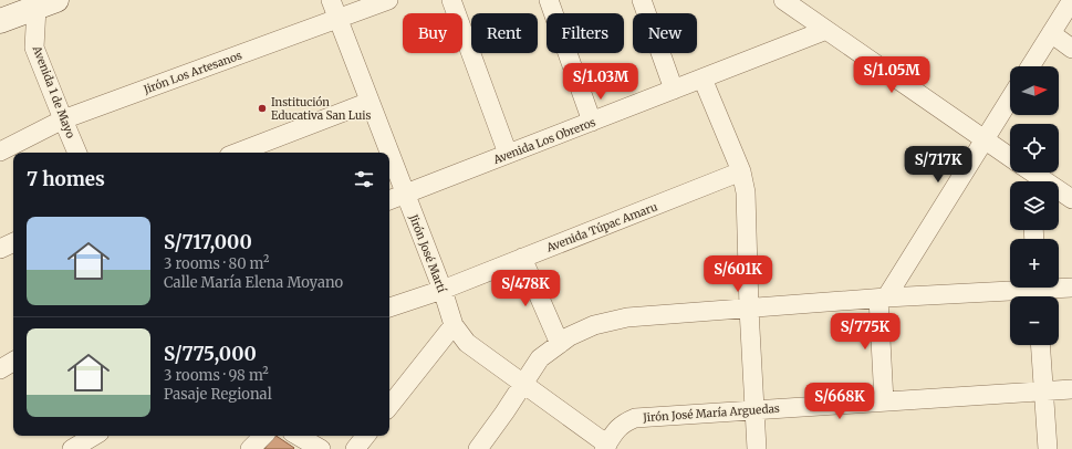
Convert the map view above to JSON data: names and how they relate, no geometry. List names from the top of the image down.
{
  "streets": {
    "street": [
      "Jirón Los Artesanos",
      "Avenida 1 de Mayo",
      "Avenida Los Obreros",
      "Avenida Túpac Amaru",
      "Jirón José Martí",
      "Jirón José María Arguedas"
    ]
  },
  "crossings": [
    ["Jirón Los Artesanos", "Avenida 1 de Mayo"],
    ["Jirón Los Artesanos", "Jirón José Martí"],
    ["Avenida Los Obreros", "Jirón José Martí"],
    ["Avenida Túpac Amaru", "Jirón José Martí"],
    ["Jirón José Martí", "Jirón José María Arguedas"]
  ],
  "places": ["Institución Educativa San Luis"],
  "north": "right",
  "page": {
    "chip": [
      "Buy",
      "Rent",
      "Filters",
      "New"
    ],
    "price": [
      "S/1.05M",
      "S/1.03M",
      "S/717K",
      "S/601K",
      "S/478K",
      "S/775K",
      "S/668K"
    ],
    "map_buttons": ["+", "−"],
    "heading": "7 homes",
    "list": [
      {
        "name": "S/717,000",
        "note": "3 rooms · 80 m² · Calle María Elena Moyano"
      },
      {
        "name": "S/775,000",
        "note": "3 rooms · 98 m² · Pasaje Regional"
      }
    ]
  }
}
